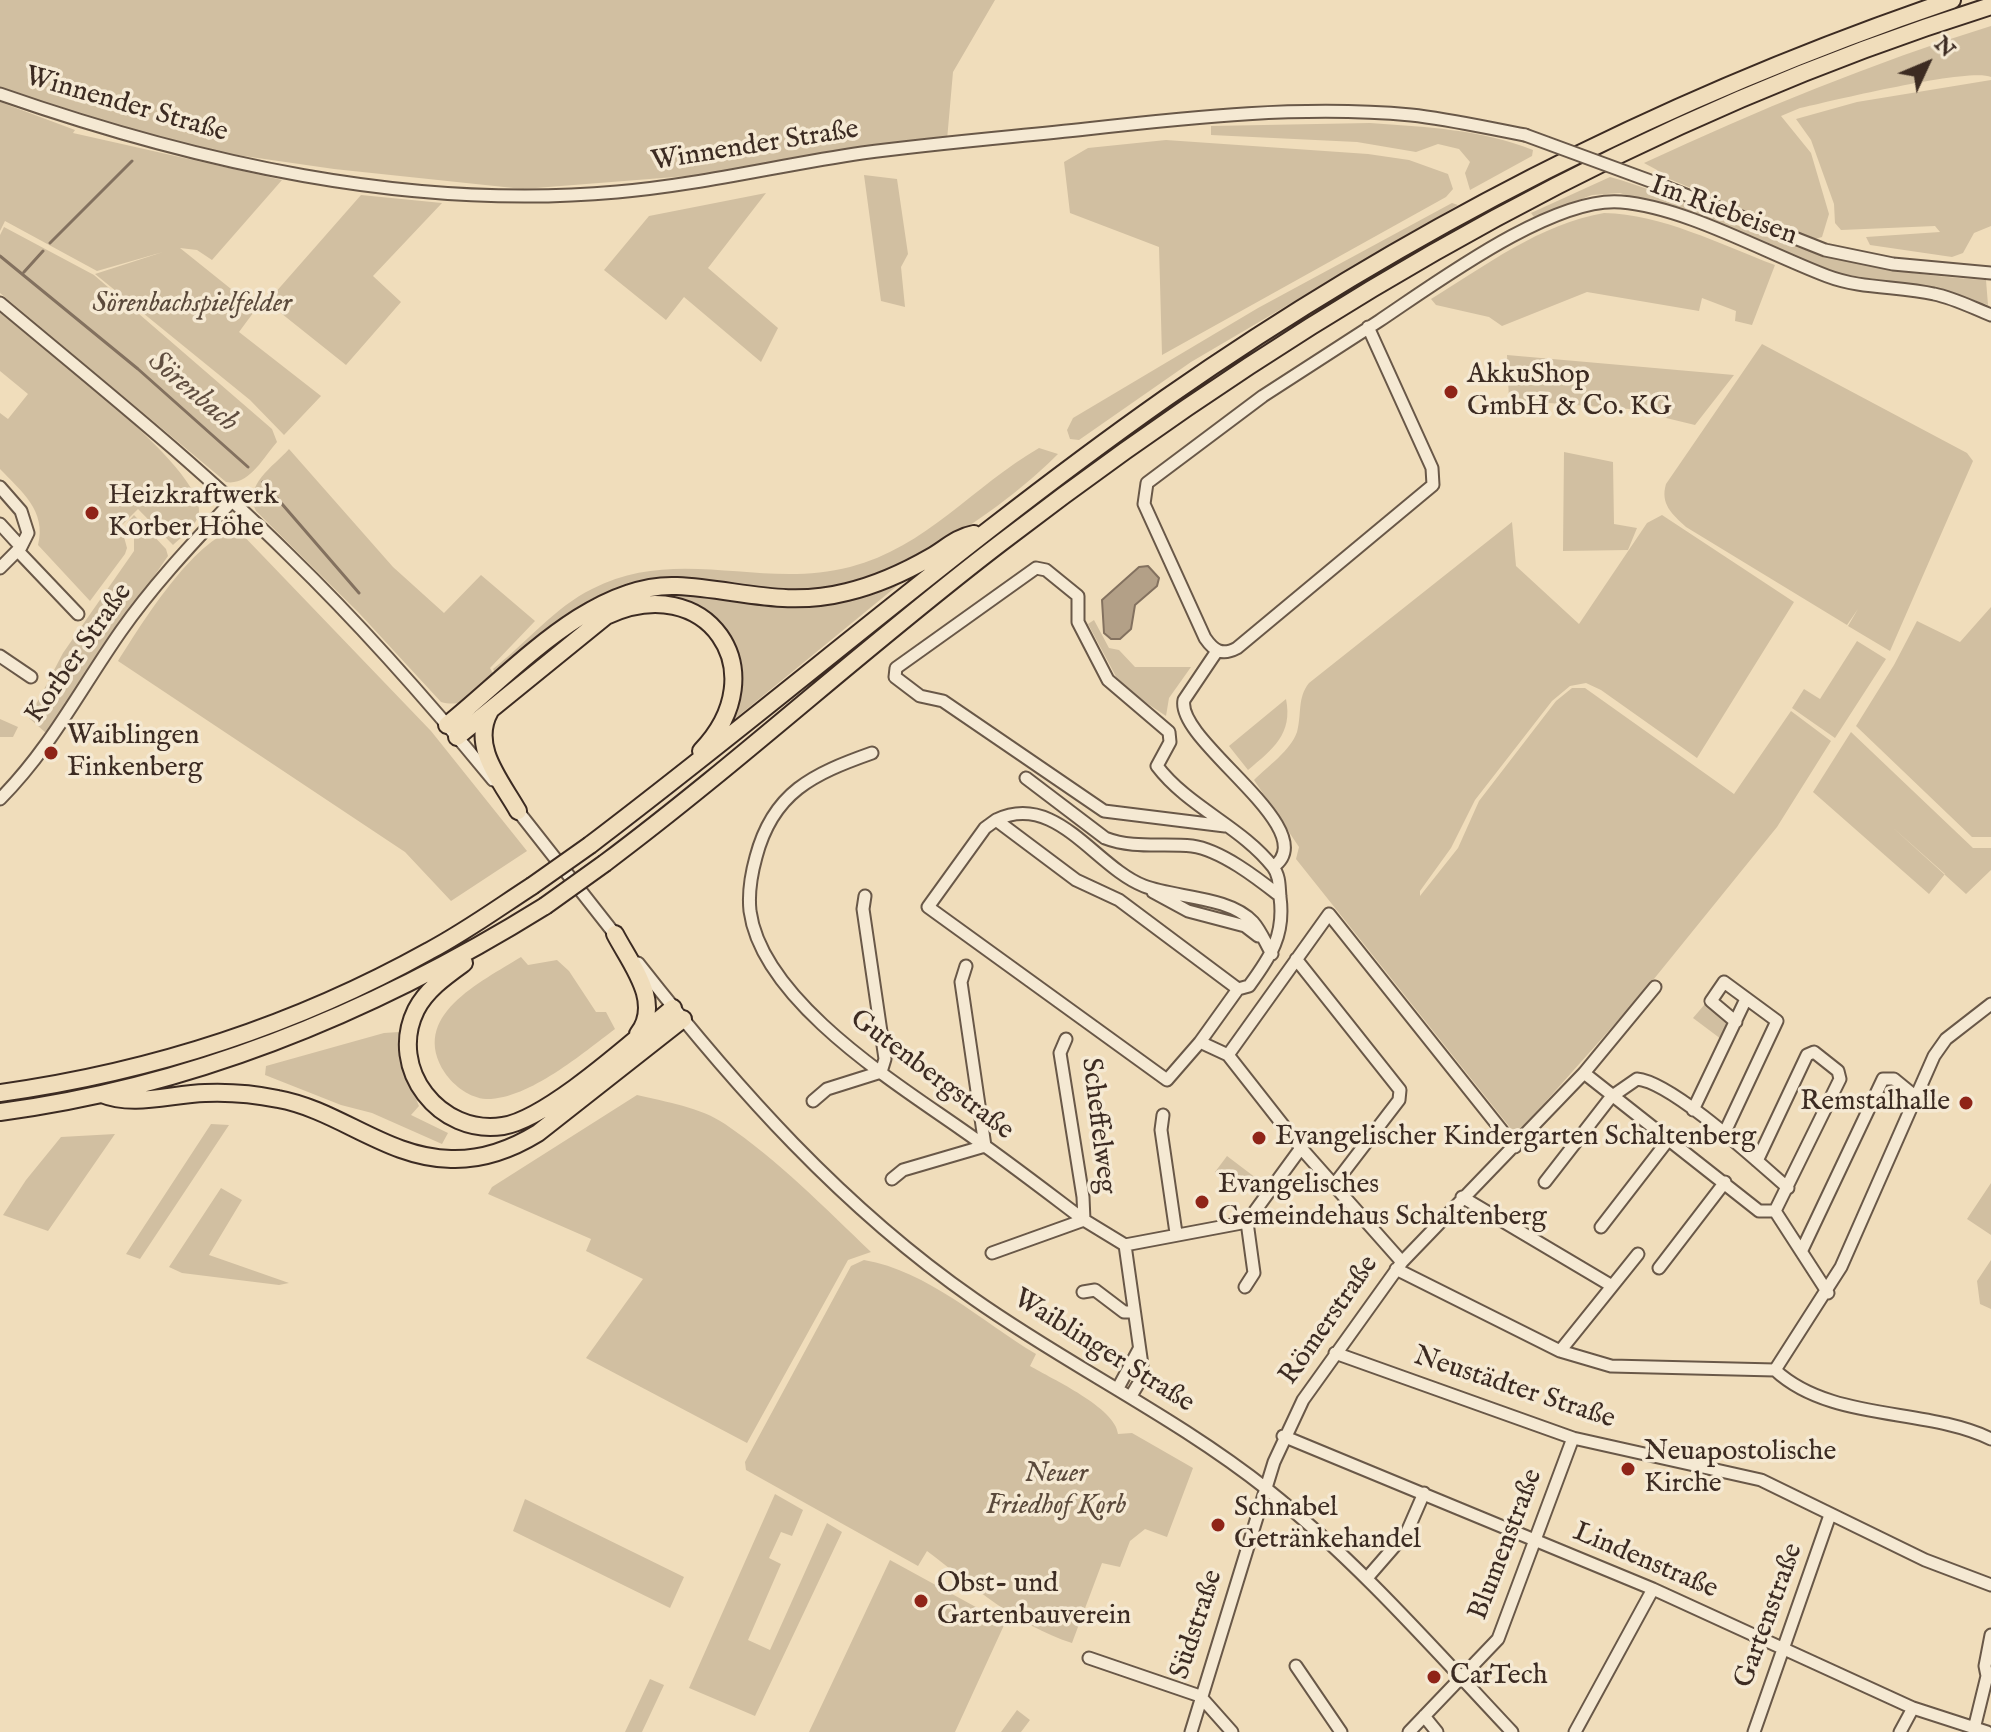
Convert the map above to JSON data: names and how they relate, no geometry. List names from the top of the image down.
{
  "streets": {
    "street": [
      "Winnender Straße",
      "Im Riebeisen",
      "Korber Straße",
      "Gutenbergstraße",
      "Scheffelweg",
      "Römerstraße",
      "Waiblinger Straße",
      "Neustädter Straße",
      "Blumenstraße",
      "Lindenstraße",
      "Gartenstraße",
      "Südstraße"
    ]
  },
  "crossings": [
    ["Korber Straße", "Waiblinger Straße"],
    ["Gutenbergstraße", "Scheffelweg"],
    ["Römerstraße", "Waiblinger Straße"],
    ["Römerstraße", "Neustädter Straße"],
    ["Römerstraße", "Lindenstraße"],
    ["Römerstraße", "Südstraße"],
    ["Waiblinger Straße", "Blumenstraße"],
    ["Waiblinger Straße", "Südstraße"],
    ["Neustädter Straße", "Blumenstraße"],
    ["Neustädter Straße", "Gartenstraße"],
    ["Blumenstraße", "Lindenstraße"],
    ["Lindenstraße", "Gartenstraße"]
  ],
  "water": ["Sörenbach"],
  "parks": ["Sörenbachspielfelder", "Neuer Friedhof Korb"],
  "places": [
    "AkkuShop GmbH & Co. KG",
    "Heizkraftwerk Korber Höhe",
    "Waiblingen Finkenberg",
    "Remstalhalle",
    "Evangelischer Kindergarten Schaltenberg",
    "Evangelisches Gemeindehaus Schaltenberg",
    "Neuapostolische Kirche",
    "Schnabel Getränkehandel",
    "Obst- und Gartenbauverein",
    "CarTech"
  ],
  "north": "top right"
}
